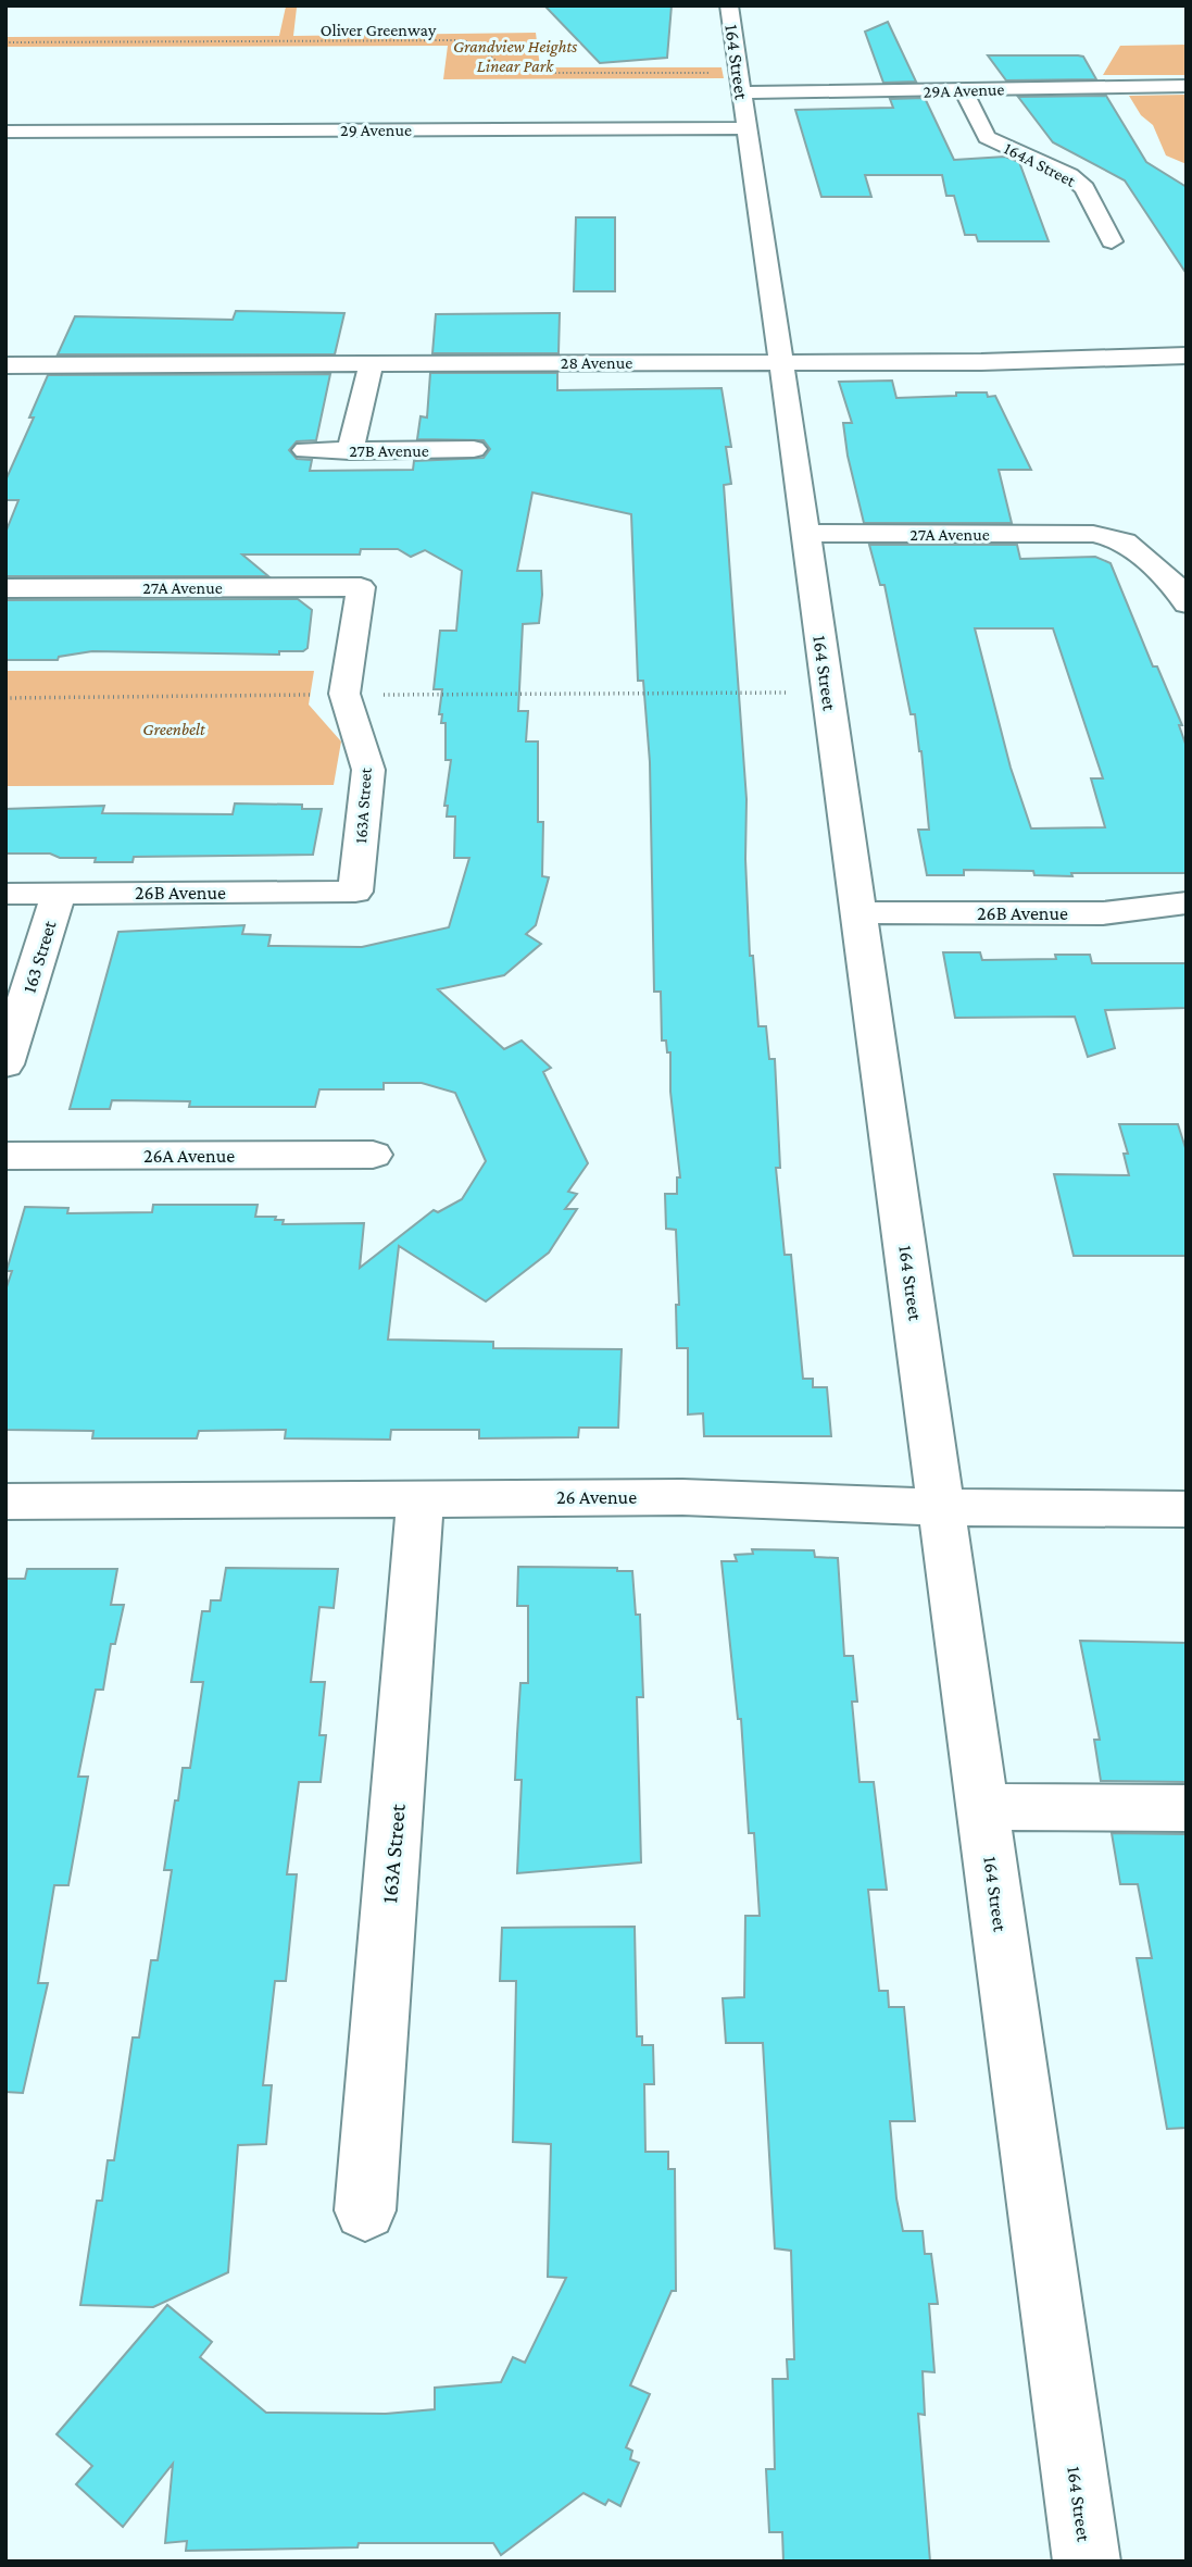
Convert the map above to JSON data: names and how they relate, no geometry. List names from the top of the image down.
{
  "streets": {
    "street": [
      "164 Street",
      "29A Avenue",
      "29 Avenue",
      "164A Street",
      "28 Avenue",
      "27B Avenue",
      "27A Avenue",
      "163A Street",
      "26B Avenue",
      "163 Street",
      "26A Avenue",
      "26 Avenue"
    ],
    "path": ["Oliver Greenway"]
  },
  "crossings": [
    ["164 Street", "29A Avenue"],
    ["164 Street", "29 Avenue"],
    ["164 Street", "28 Avenue"],
    ["164 Street", "27A Avenue"],
    ["164 Street", "26B Avenue"],
    ["164 Street", "26 Avenue"],
    ["29A Avenue", "164A Street"],
    ["27A Avenue", "163A Street"],
    ["163A Street", "26B Avenue"],
    ["163A Street", "26 Avenue"],
    ["26B Avenue", "163 Street"]
  ],
  "parks": ["Grandview Heights Linear Park", "Greenbelt"]
}
